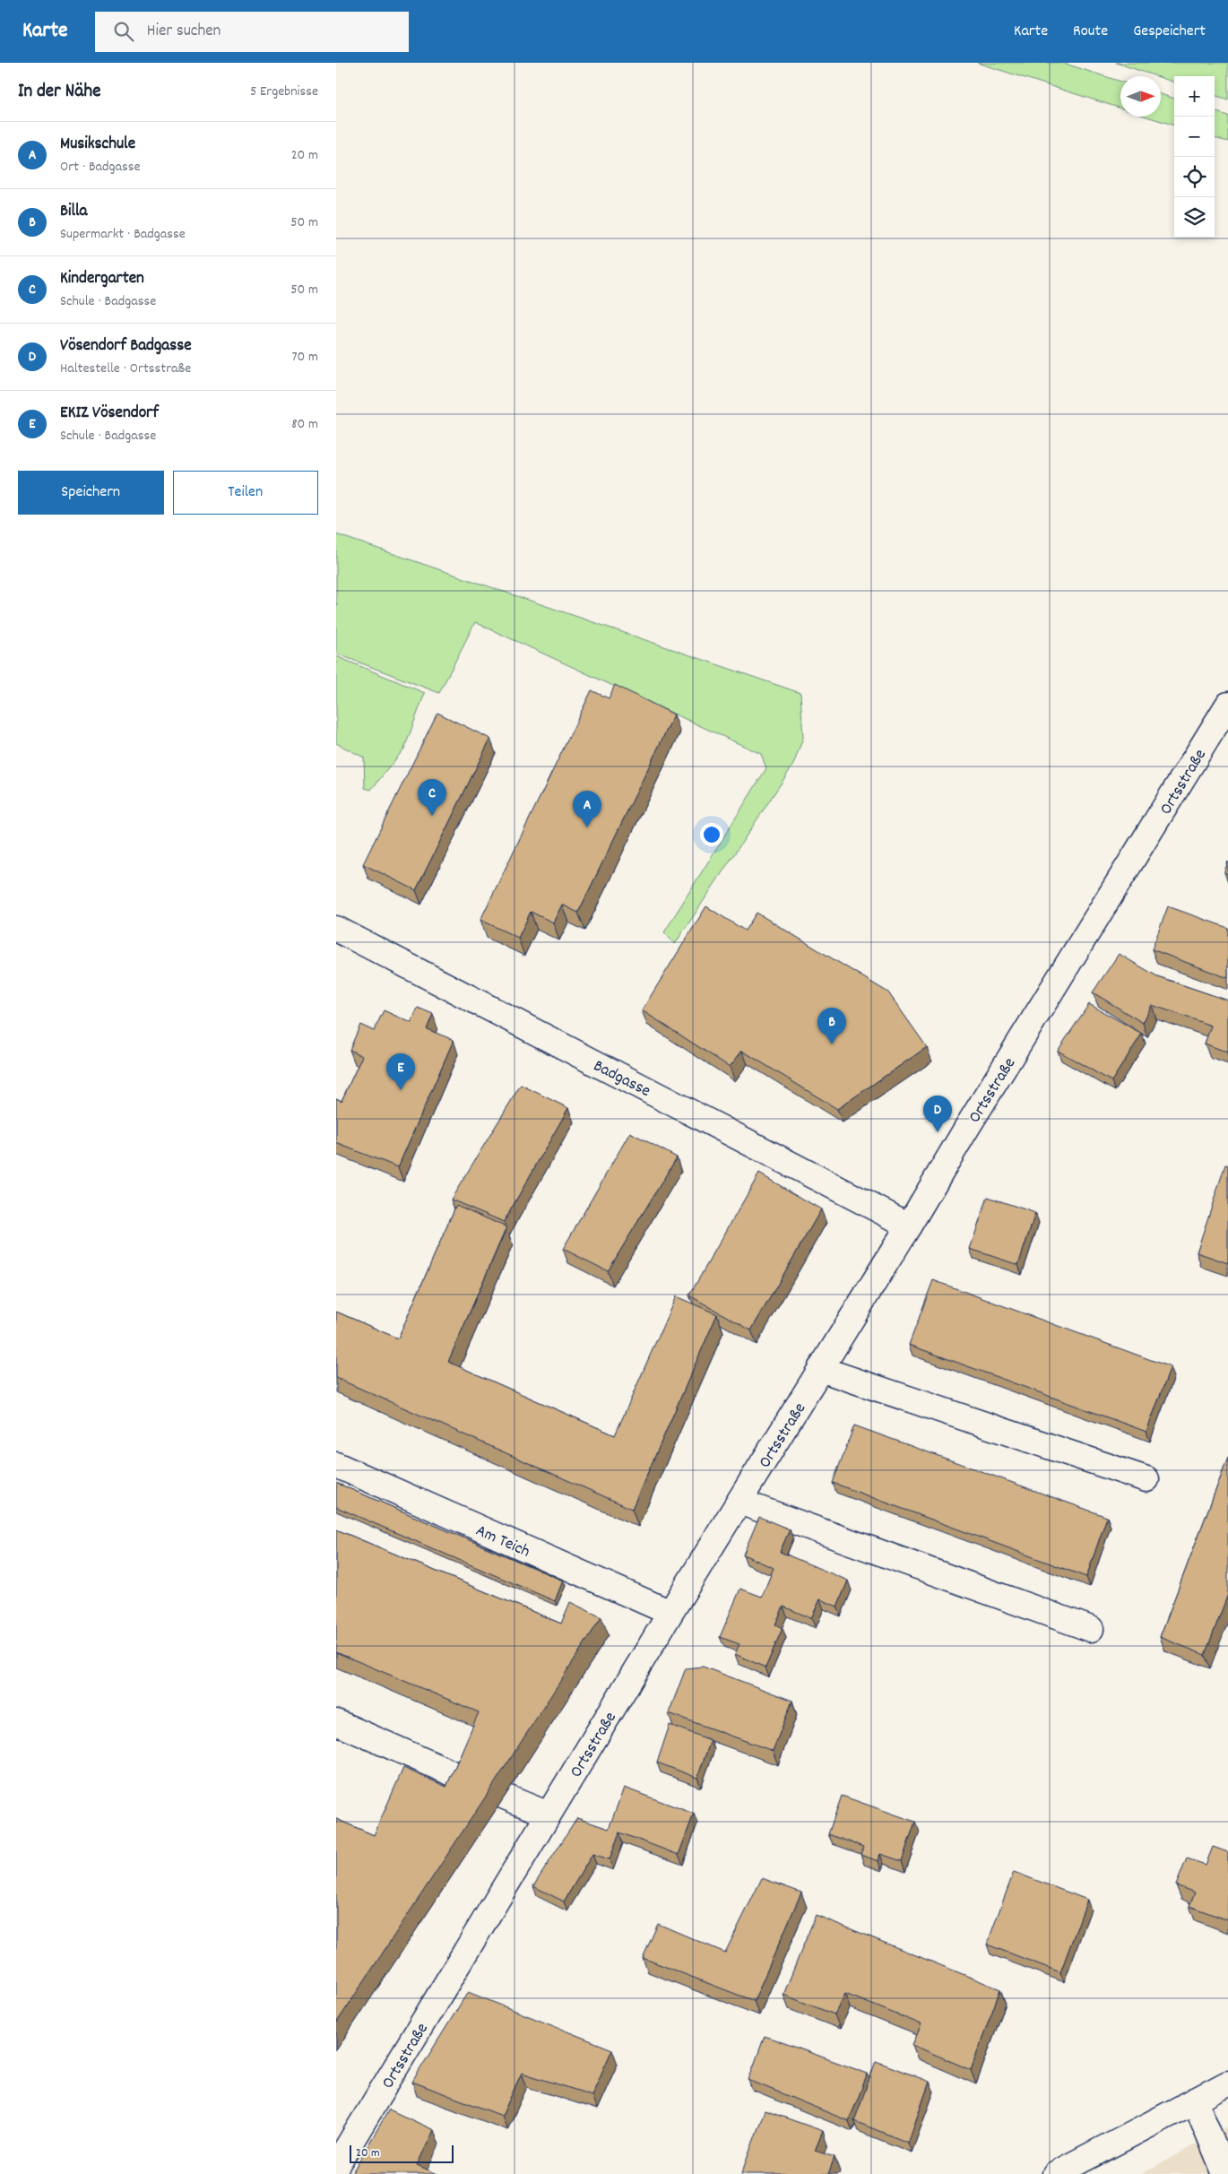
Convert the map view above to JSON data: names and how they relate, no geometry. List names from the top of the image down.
{
  "streets": {
    "street": ["Ortsstraße", "Badgasse", "Am Teich"]
  },
  "crossings": [
    ["Ortsstraße", "Badgasse"],
    ["Ortsstraße", "Am Teich"]
  ],
  "scale_bar": "20 m",
  "north": "right",
  "page": {
    "header": "Karte",
    "search": "Hier suchen",
    "nav": ["Karte", "Route", "Gespeichert"],
    "heading": ["In der Nähe", "5 Ergebnisse"],
    "map_buttons": ["+", "−"],
    "list": [
      {
        "mark": "A",
        "name": "Musikschule",
        "note": "Ort · Badgasse",
        "value": "20 m"
      },
      {
        "mark": "B",
        "name": "Billa",
        "note": "Supermarkt · Badgasse",
        "value": "50 m"
      },
      {
        "mark": "C",
        "name": "Kindergarten",
        "note": "Schule · Badgasse",
        "value": "50 m"
      },
      {
        "mark": "D",
        "name": "Vösendorf Badgasse",
        "note": "Haltestelle · Ortsstraße",
        "value": "70 m"
      },
      {
        "mark": "E",
        "name": "EKIZ Vösendorf",
        "note": "Schule · Badgasse",
        "value": "80 m"
      }
    ],
    "buttons": ["Speichern", "Teilen"],
    "pins": [
      "C",
      "A",
      "B",
      "E",
      "D"
    ],
    "scale": "20 m"
  }
}
